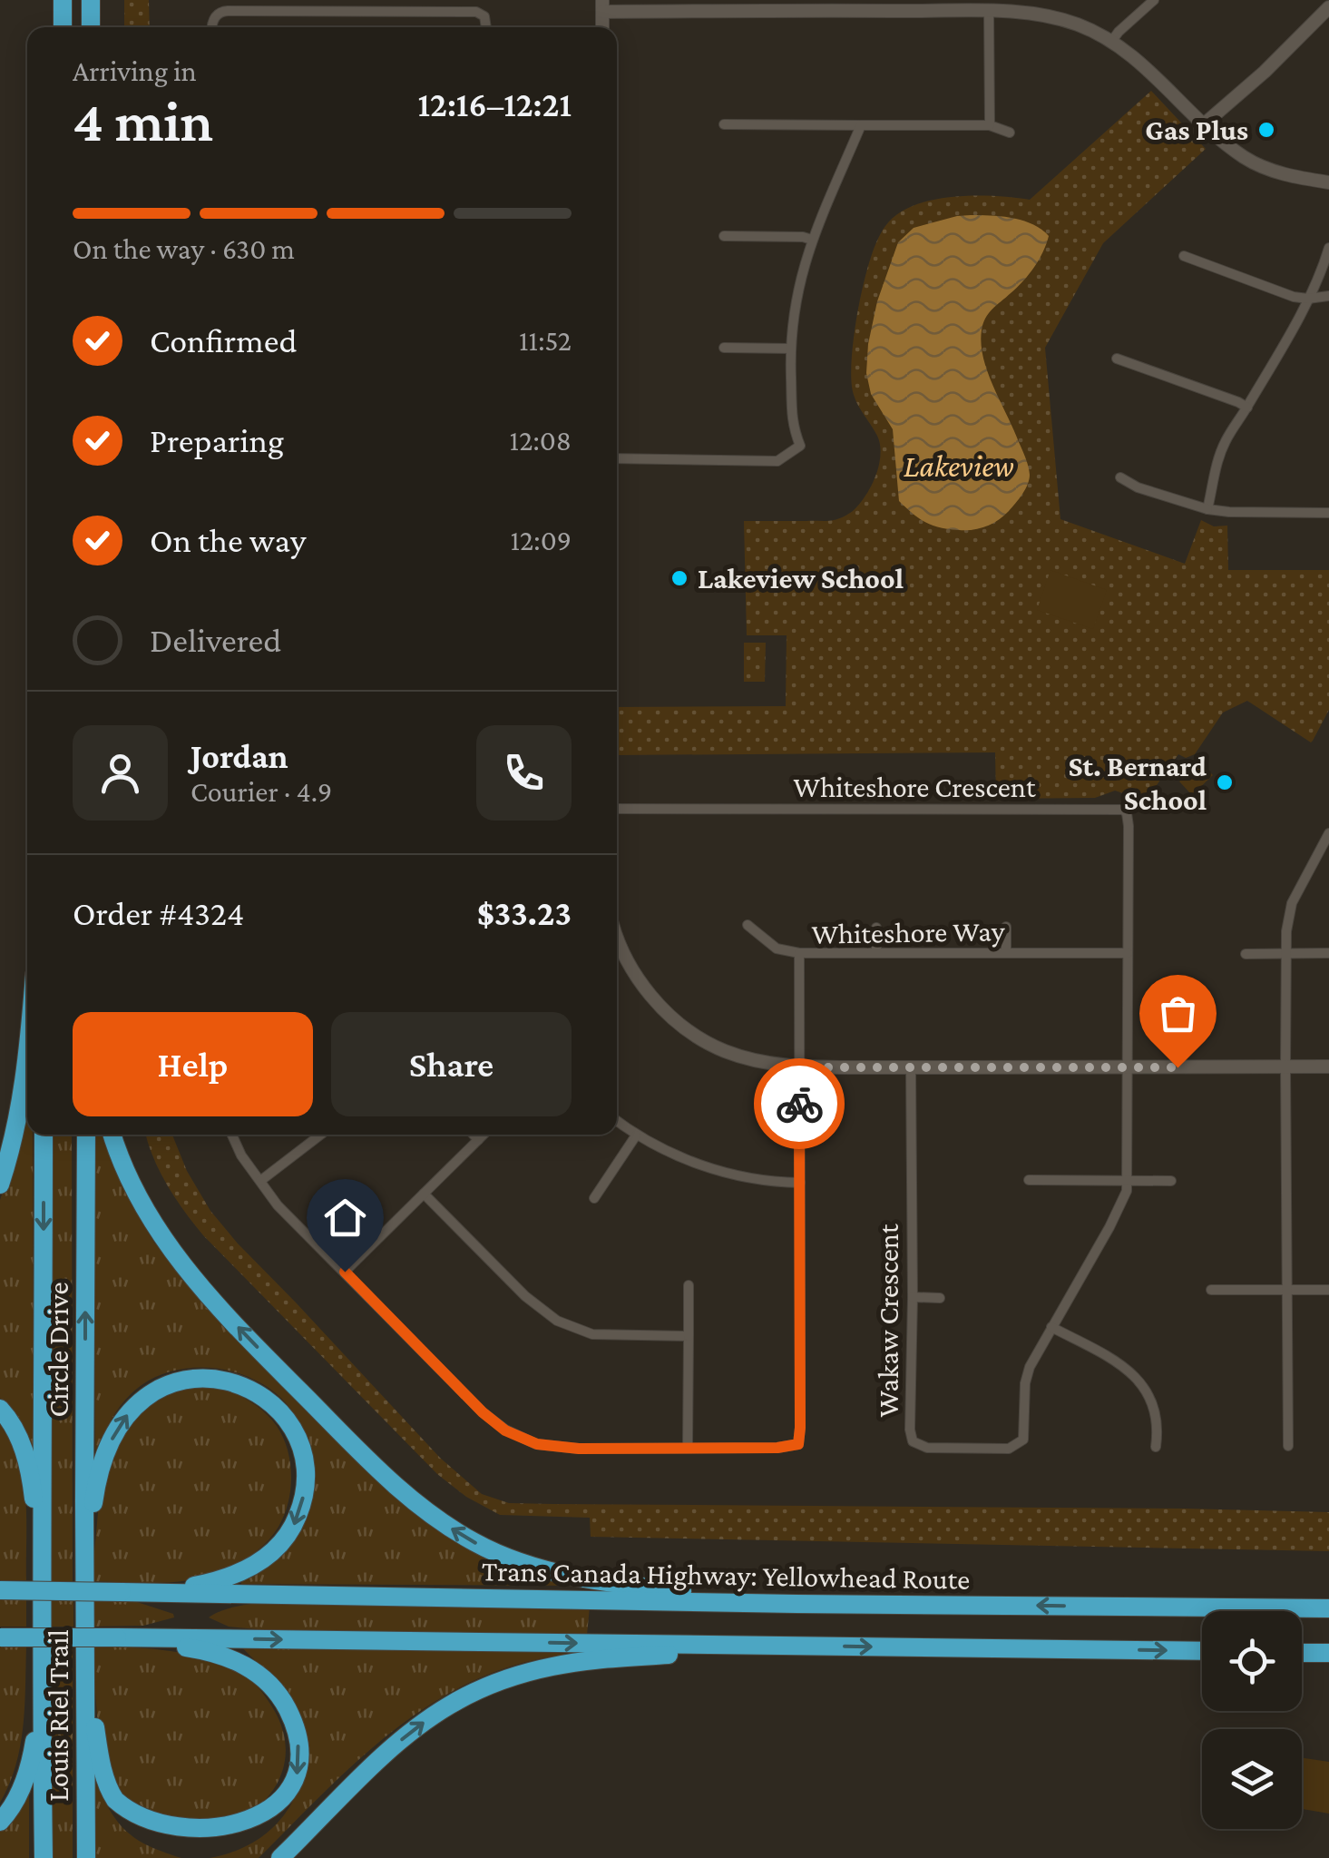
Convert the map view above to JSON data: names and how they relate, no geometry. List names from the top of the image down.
{
  "streets": {
    "highway": ["Circle Drive", "Trans Canada Highway: Yellowhead Route", "Louis Riel Trail"],
    "street": ["Whiteshore Crescent", "Whiteshore Way", "Wakaw Crescent"]
  },
  "crossings": [
    ["Whiteshore Crescent", "Whiteshore Way"],
    ["Whiteshore Crescent", "Wakaw Crescent"],
    ["Circle Drive", "Louis Riel Trail"]
  ],
  "water": ["Lakeview"],
  "places": ["Gas Plus", "Lakeview School", "St. Bernard School"],
  "page": {
    "heading": ["4 min", "Arriving in", "12:16–12:21"],
    "panel": [
      "Jordan",
      "Courier · 4.9",
      "Order #4324",
      "$33.23"
    ],
    "bar": "On the way · 630 m",
    "list": [
      ["Confirmed", "11:52"],
      ["Preparing", "12:08"],
      ["On the way", "12:09"],
      "Delivered"
    ],
    "buttons": ["Help", "Share"]
  }
}
